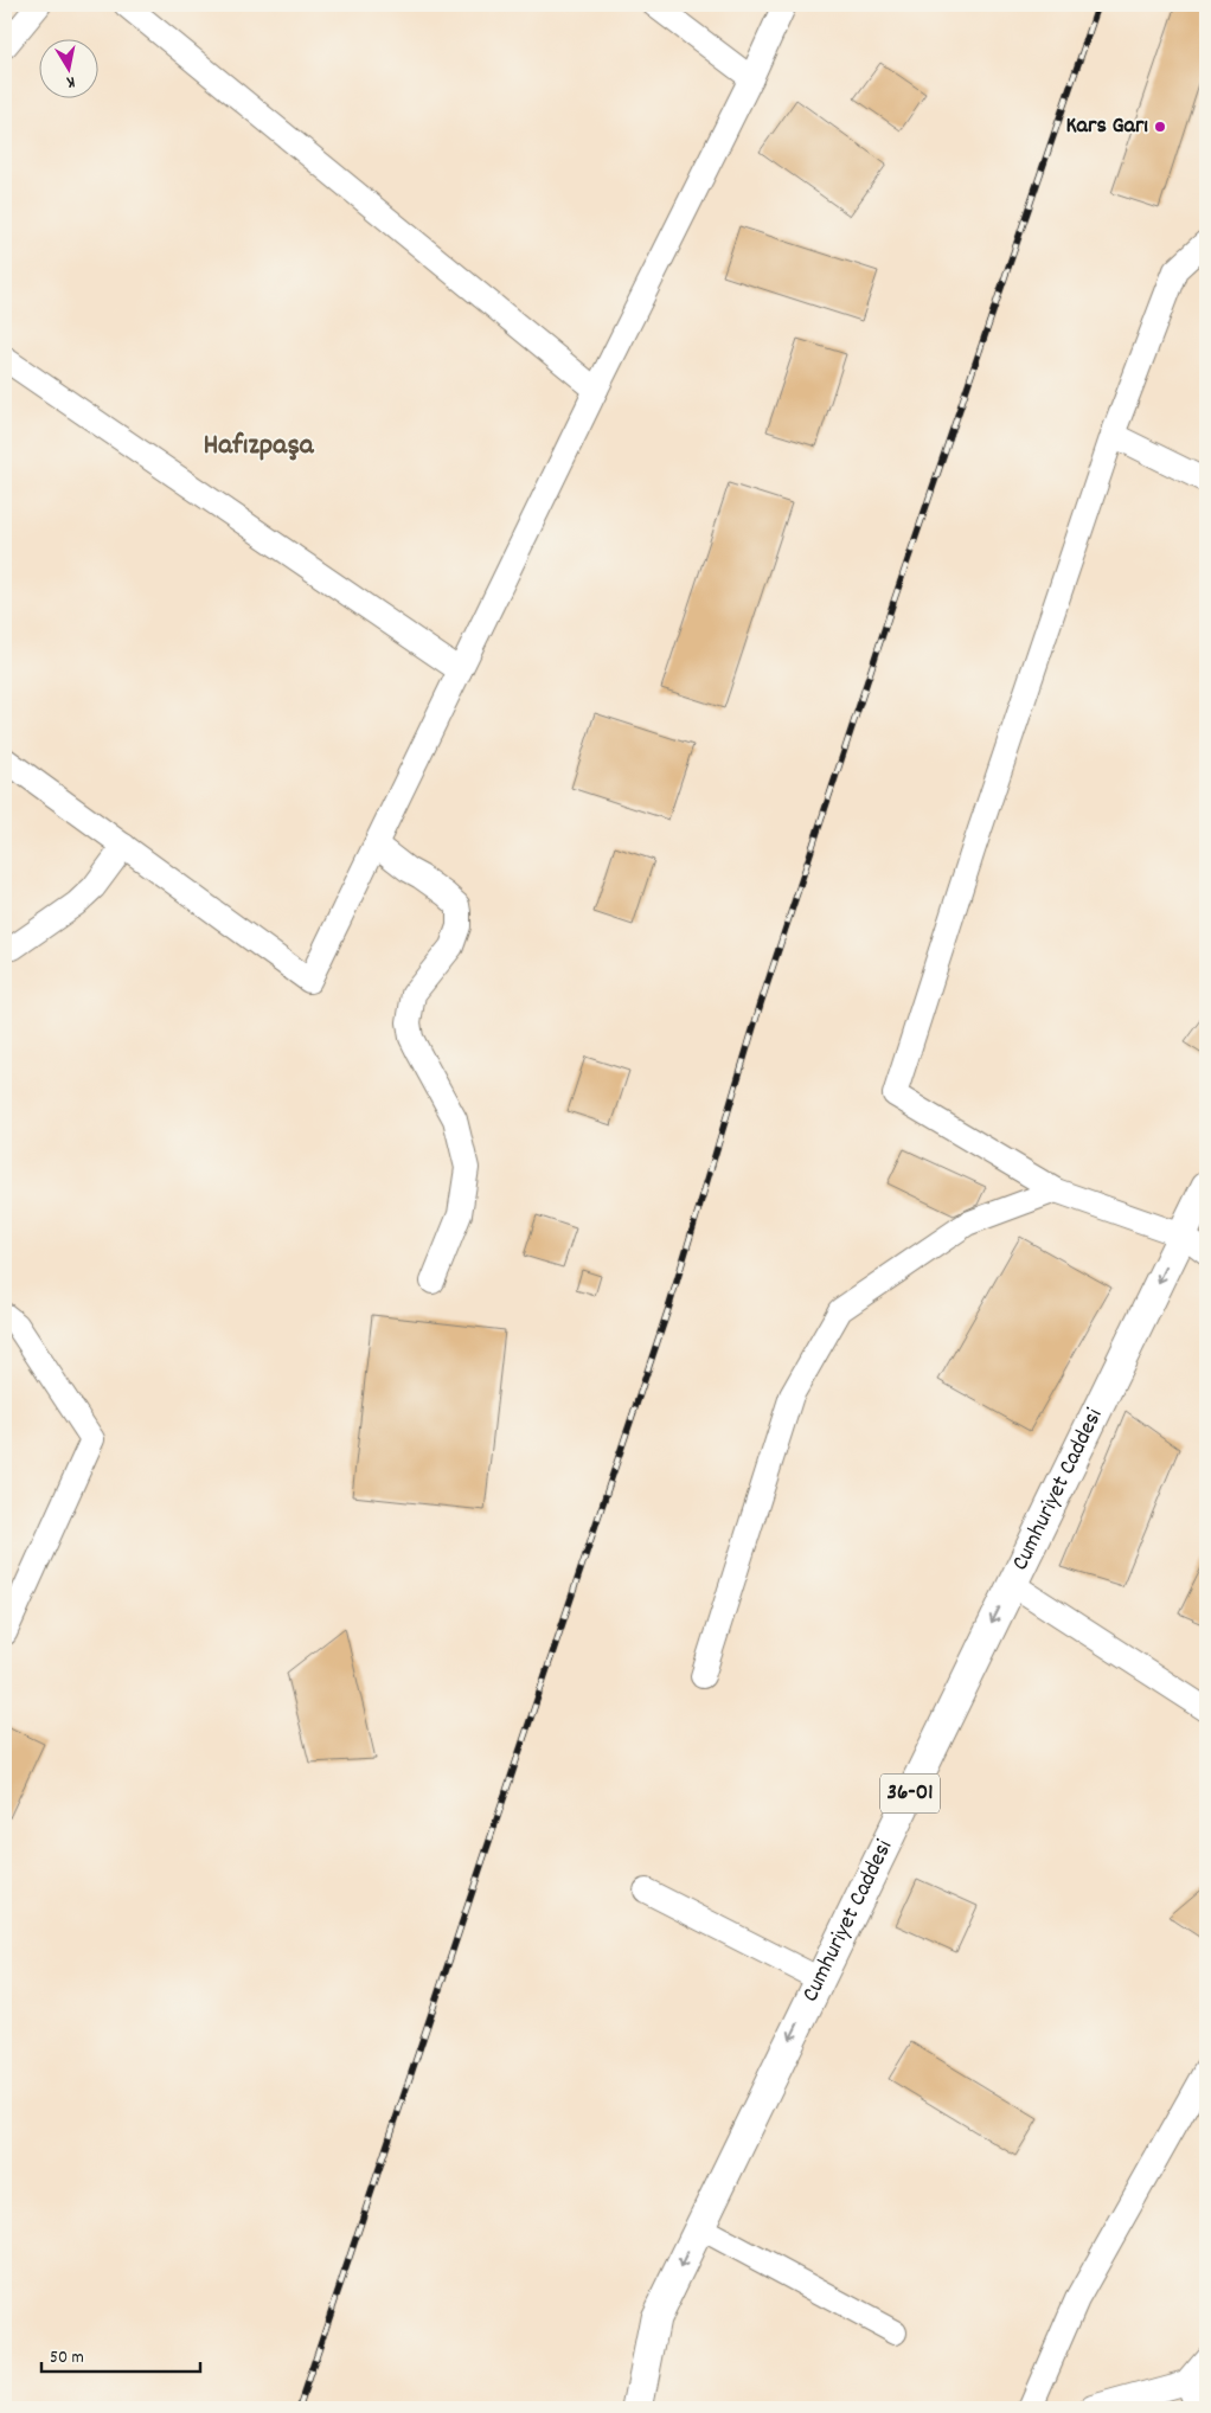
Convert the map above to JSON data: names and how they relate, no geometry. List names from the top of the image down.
{
  "streets": {
    "main road": ["Cumhuriyet Caddesi", "36-01"]
  },
  "one_way": ["Cumhuriyet Caddesi"],
  "districts": ["Hafızpaşa"],
  "places": ["Kars Garı"],
  "scale_bar": "50 m",
  "north": "bottom"
}
